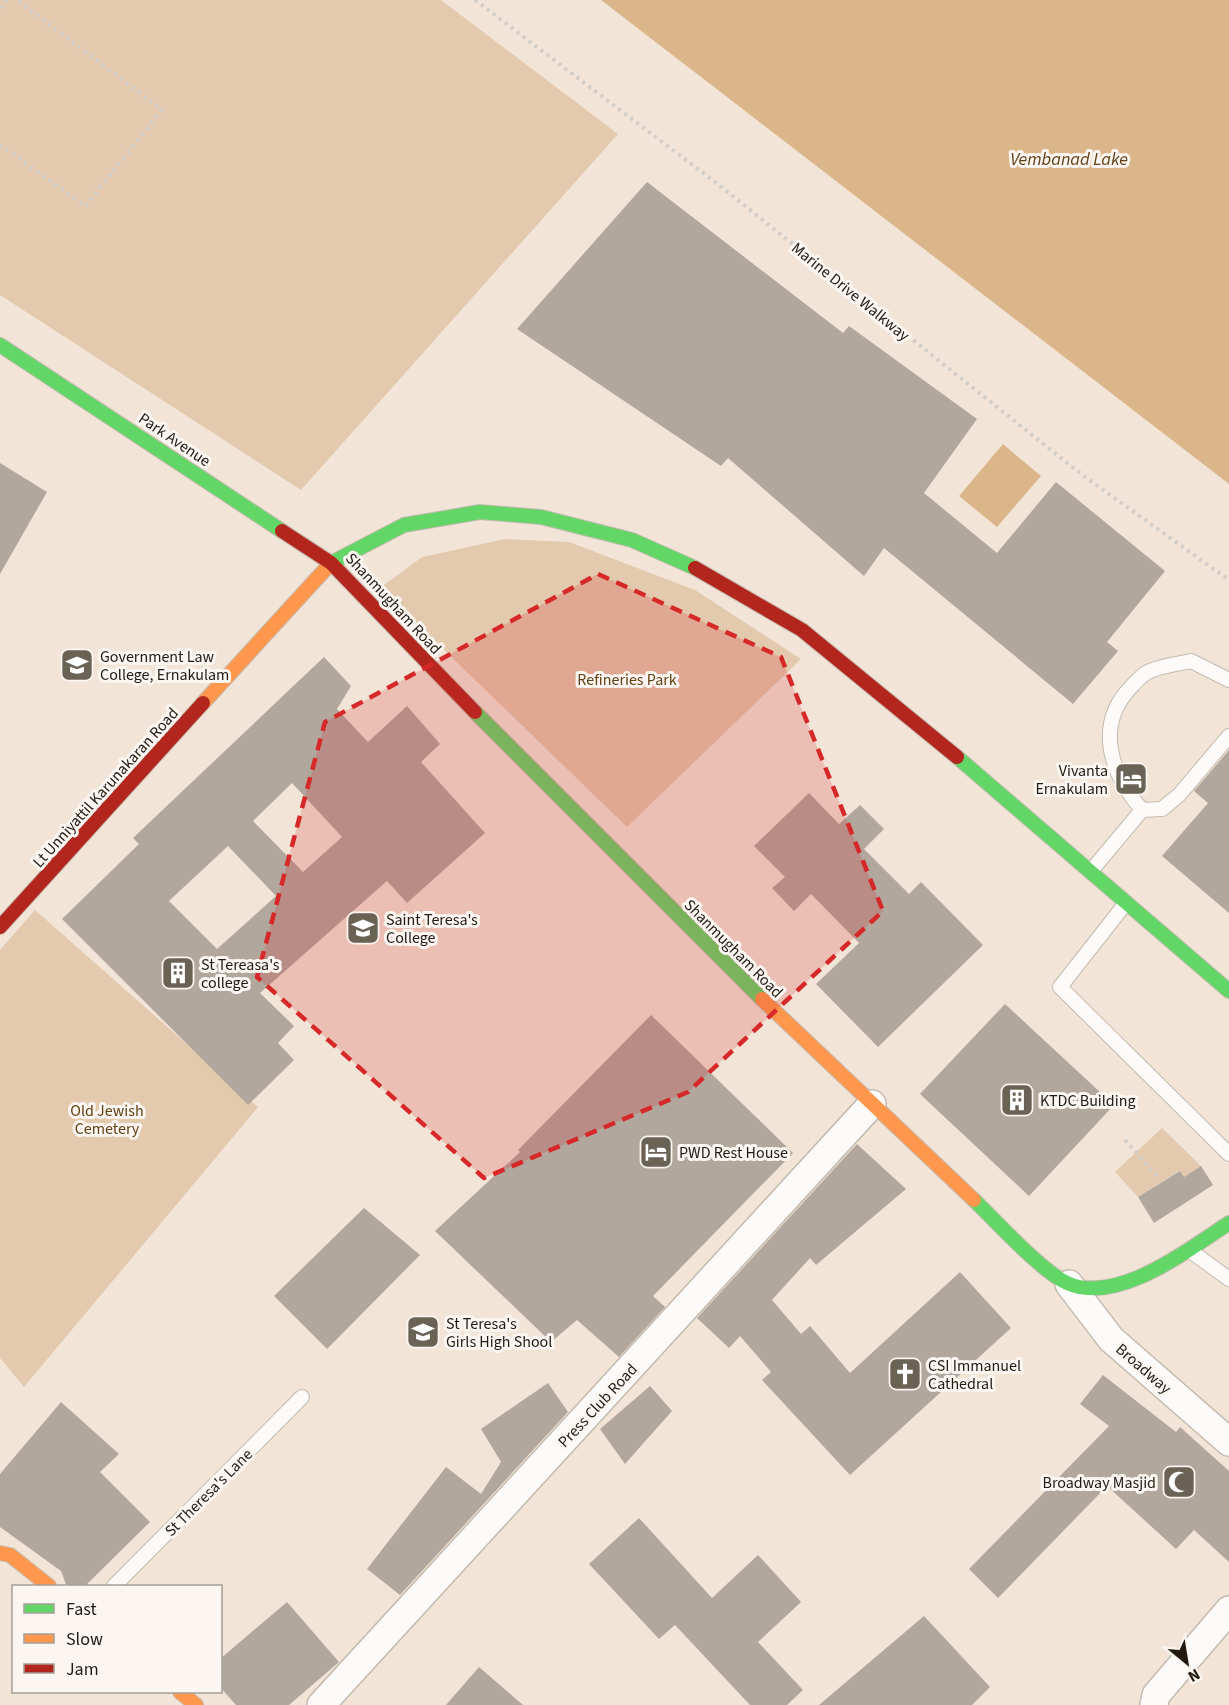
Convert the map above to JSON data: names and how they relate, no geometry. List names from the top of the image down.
{
  "streets": {
    "main road": ["Park Avenue", "Shanmugham Road", "Lt Unniyattil Karunakaran Road"],
    "street": ["Broadway", "Press Club Road"],
    "lane": ["St Theresa's Lane"],
    "path": ["Marine Drive Walkway"]
  },
  "crossings": [
    ["Park Avenue", "Shanmugham Road"],
    ["Park Avenue", "Lt Unniyattil Karunakaran Road"],
    ["Shanmugham Road", "Lt Unniyattil Karunakaran Road"],
    ["Shanmugham Road", "Broadway"],
    ["Shanmugham Road", "Press Club Road"]
  ],
  "water": ["Vembanad Lake"],
  "parks": ["Refineries Park", "Old Jewish Cemetery"],
  "places": {
    "school or university": ["Government Law College, Ernakulam", "Saint Teresa's College", "St Teresa's Girls High Shool"],
    "hotel": ["Vivanta Ernakulam", "PWD Rest House"],
    "building": ["St Tereasa's college", "KTDC Building"],
    "church": ["CSI Immanuel Cathedral"],
    "mosque": ["Broadway Masjid"]
  },
  "legend": ["Fast", "Slow", "Jam"],
  "north": "bottom right"
}
